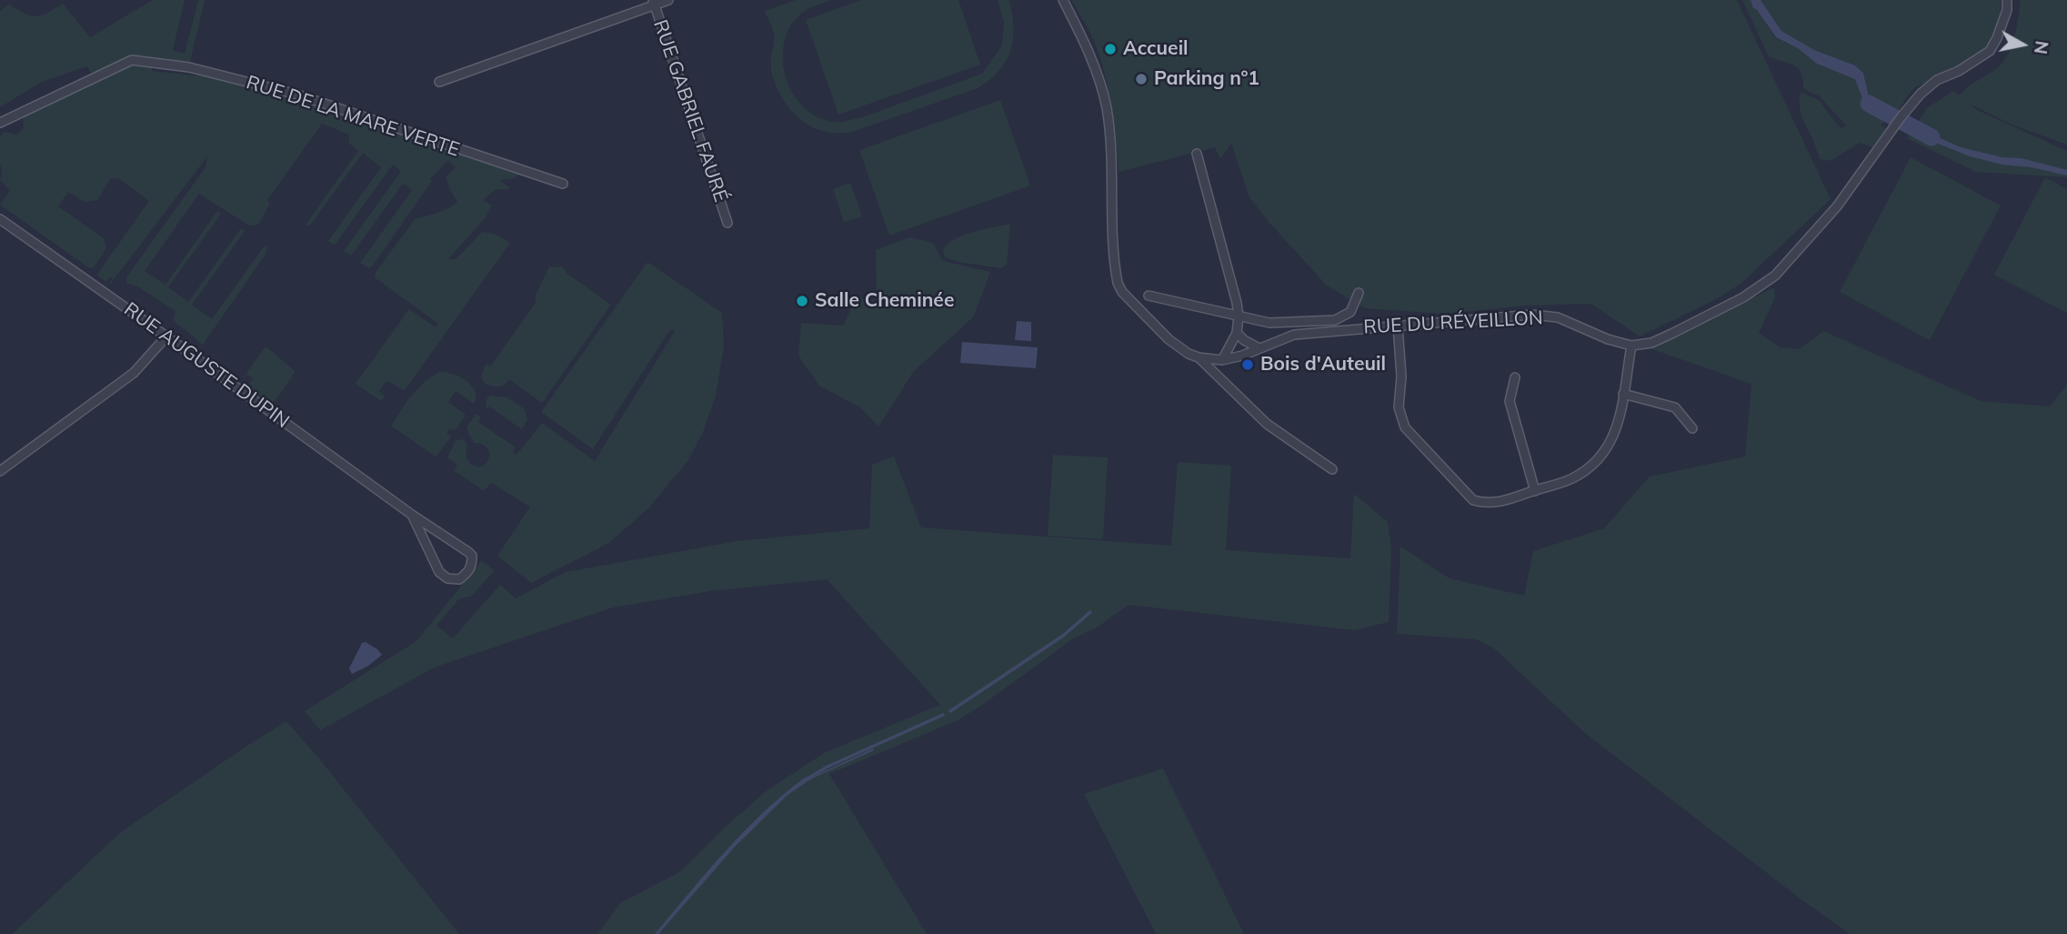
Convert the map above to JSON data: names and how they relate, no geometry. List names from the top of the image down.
{
  "streets": {
    "street": [
      "RUE GABRIEL FAURÉ",
      "RUE DE LA MARE VERTE",
      "RUE DU RÉVEILLON",
      "RUE AUGUSTE DUPIN"
    ]
  },
  "places": [
    "Accueil",
    "Parking n°1",
    "Salle Cheminée",
    "Bois d'Auteuil"
  ],
  "north": "right"
}
